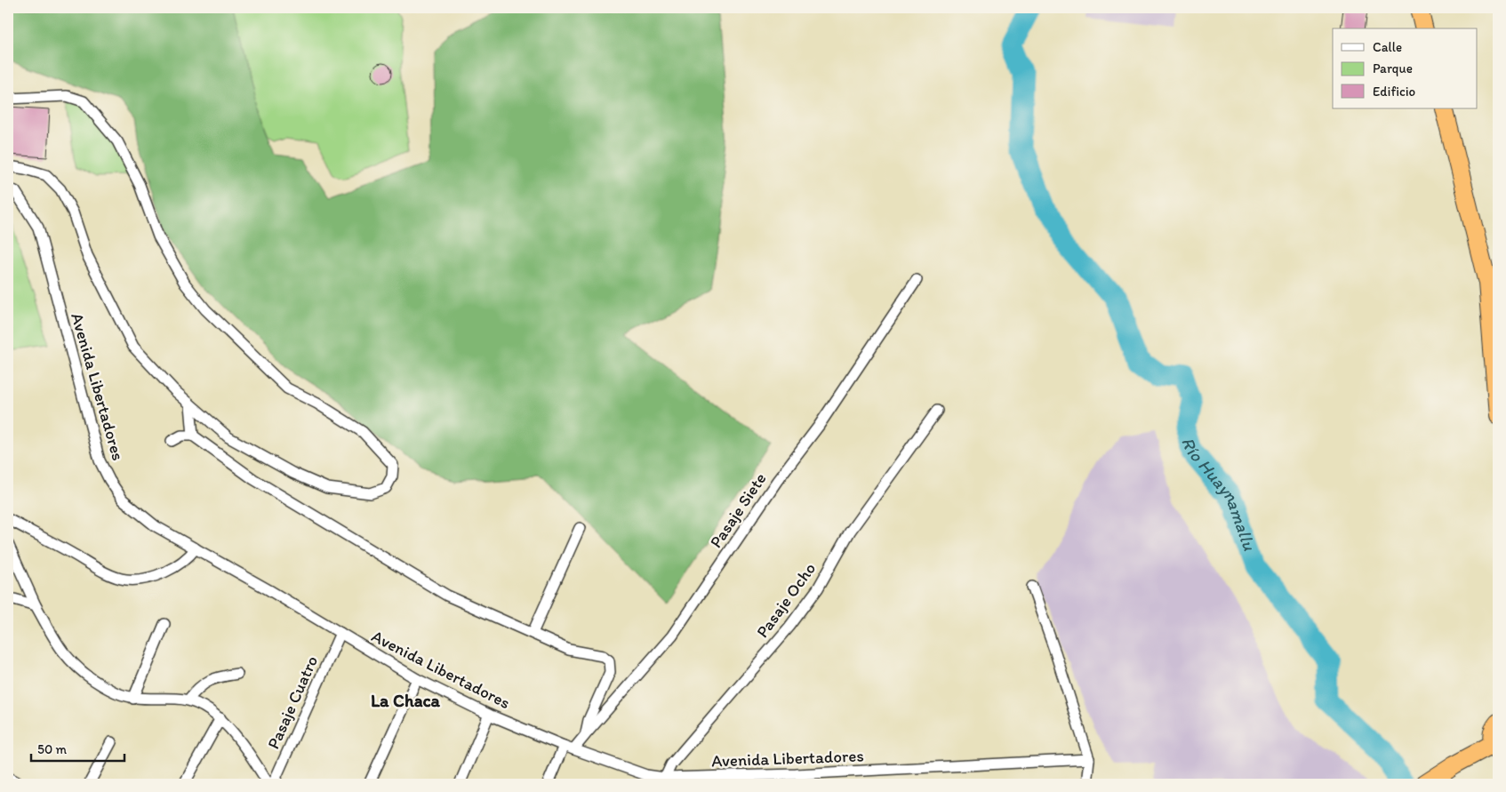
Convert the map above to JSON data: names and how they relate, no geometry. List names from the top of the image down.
{
  "streets": {
    "street": [
      "Avenida Libertadores",
      "Pasaje Siete",
      "Pasaje Ocho",
      "Pasaje Cuatro"
    ]
  },
  "crossings": [
    ["Avenida Libertadores", "Pasaje Siete"],
    ["Avenida Libertadores", "Pasaje Ocho"],
    ["Avenida Libertadores", "Pasaje Cuatro"]
  ],
  "districts": ["La Chaca"],
  "water": ["Río Huaynamallu"],
  "legend": ["Calle", "Parque", "Edificio"],
  "scale_bar": "50 m"
}
